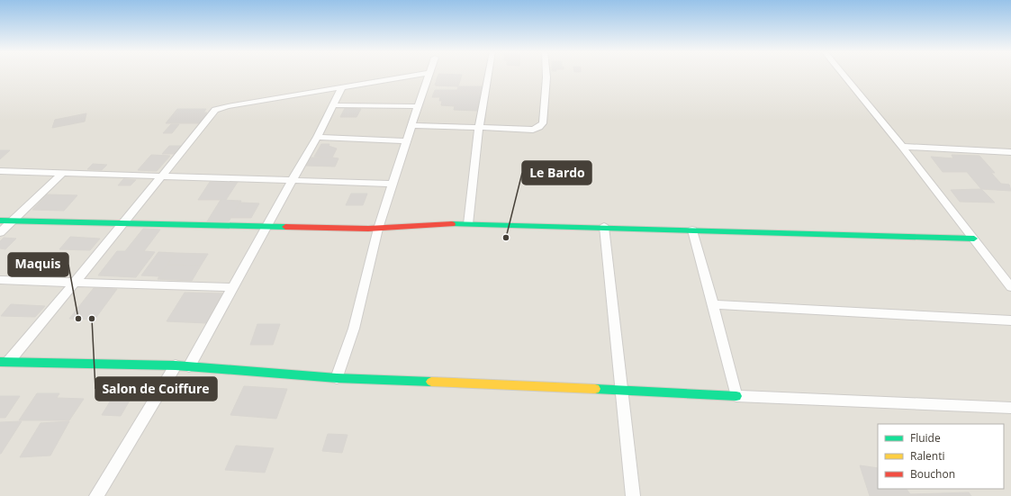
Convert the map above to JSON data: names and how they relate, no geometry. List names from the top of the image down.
{
  "places": ["Le Bardo", "Maquis", "Salon de Coiffure"],
  "legend": ["Fluide", "Ralenti", "Bouchon"]
}
